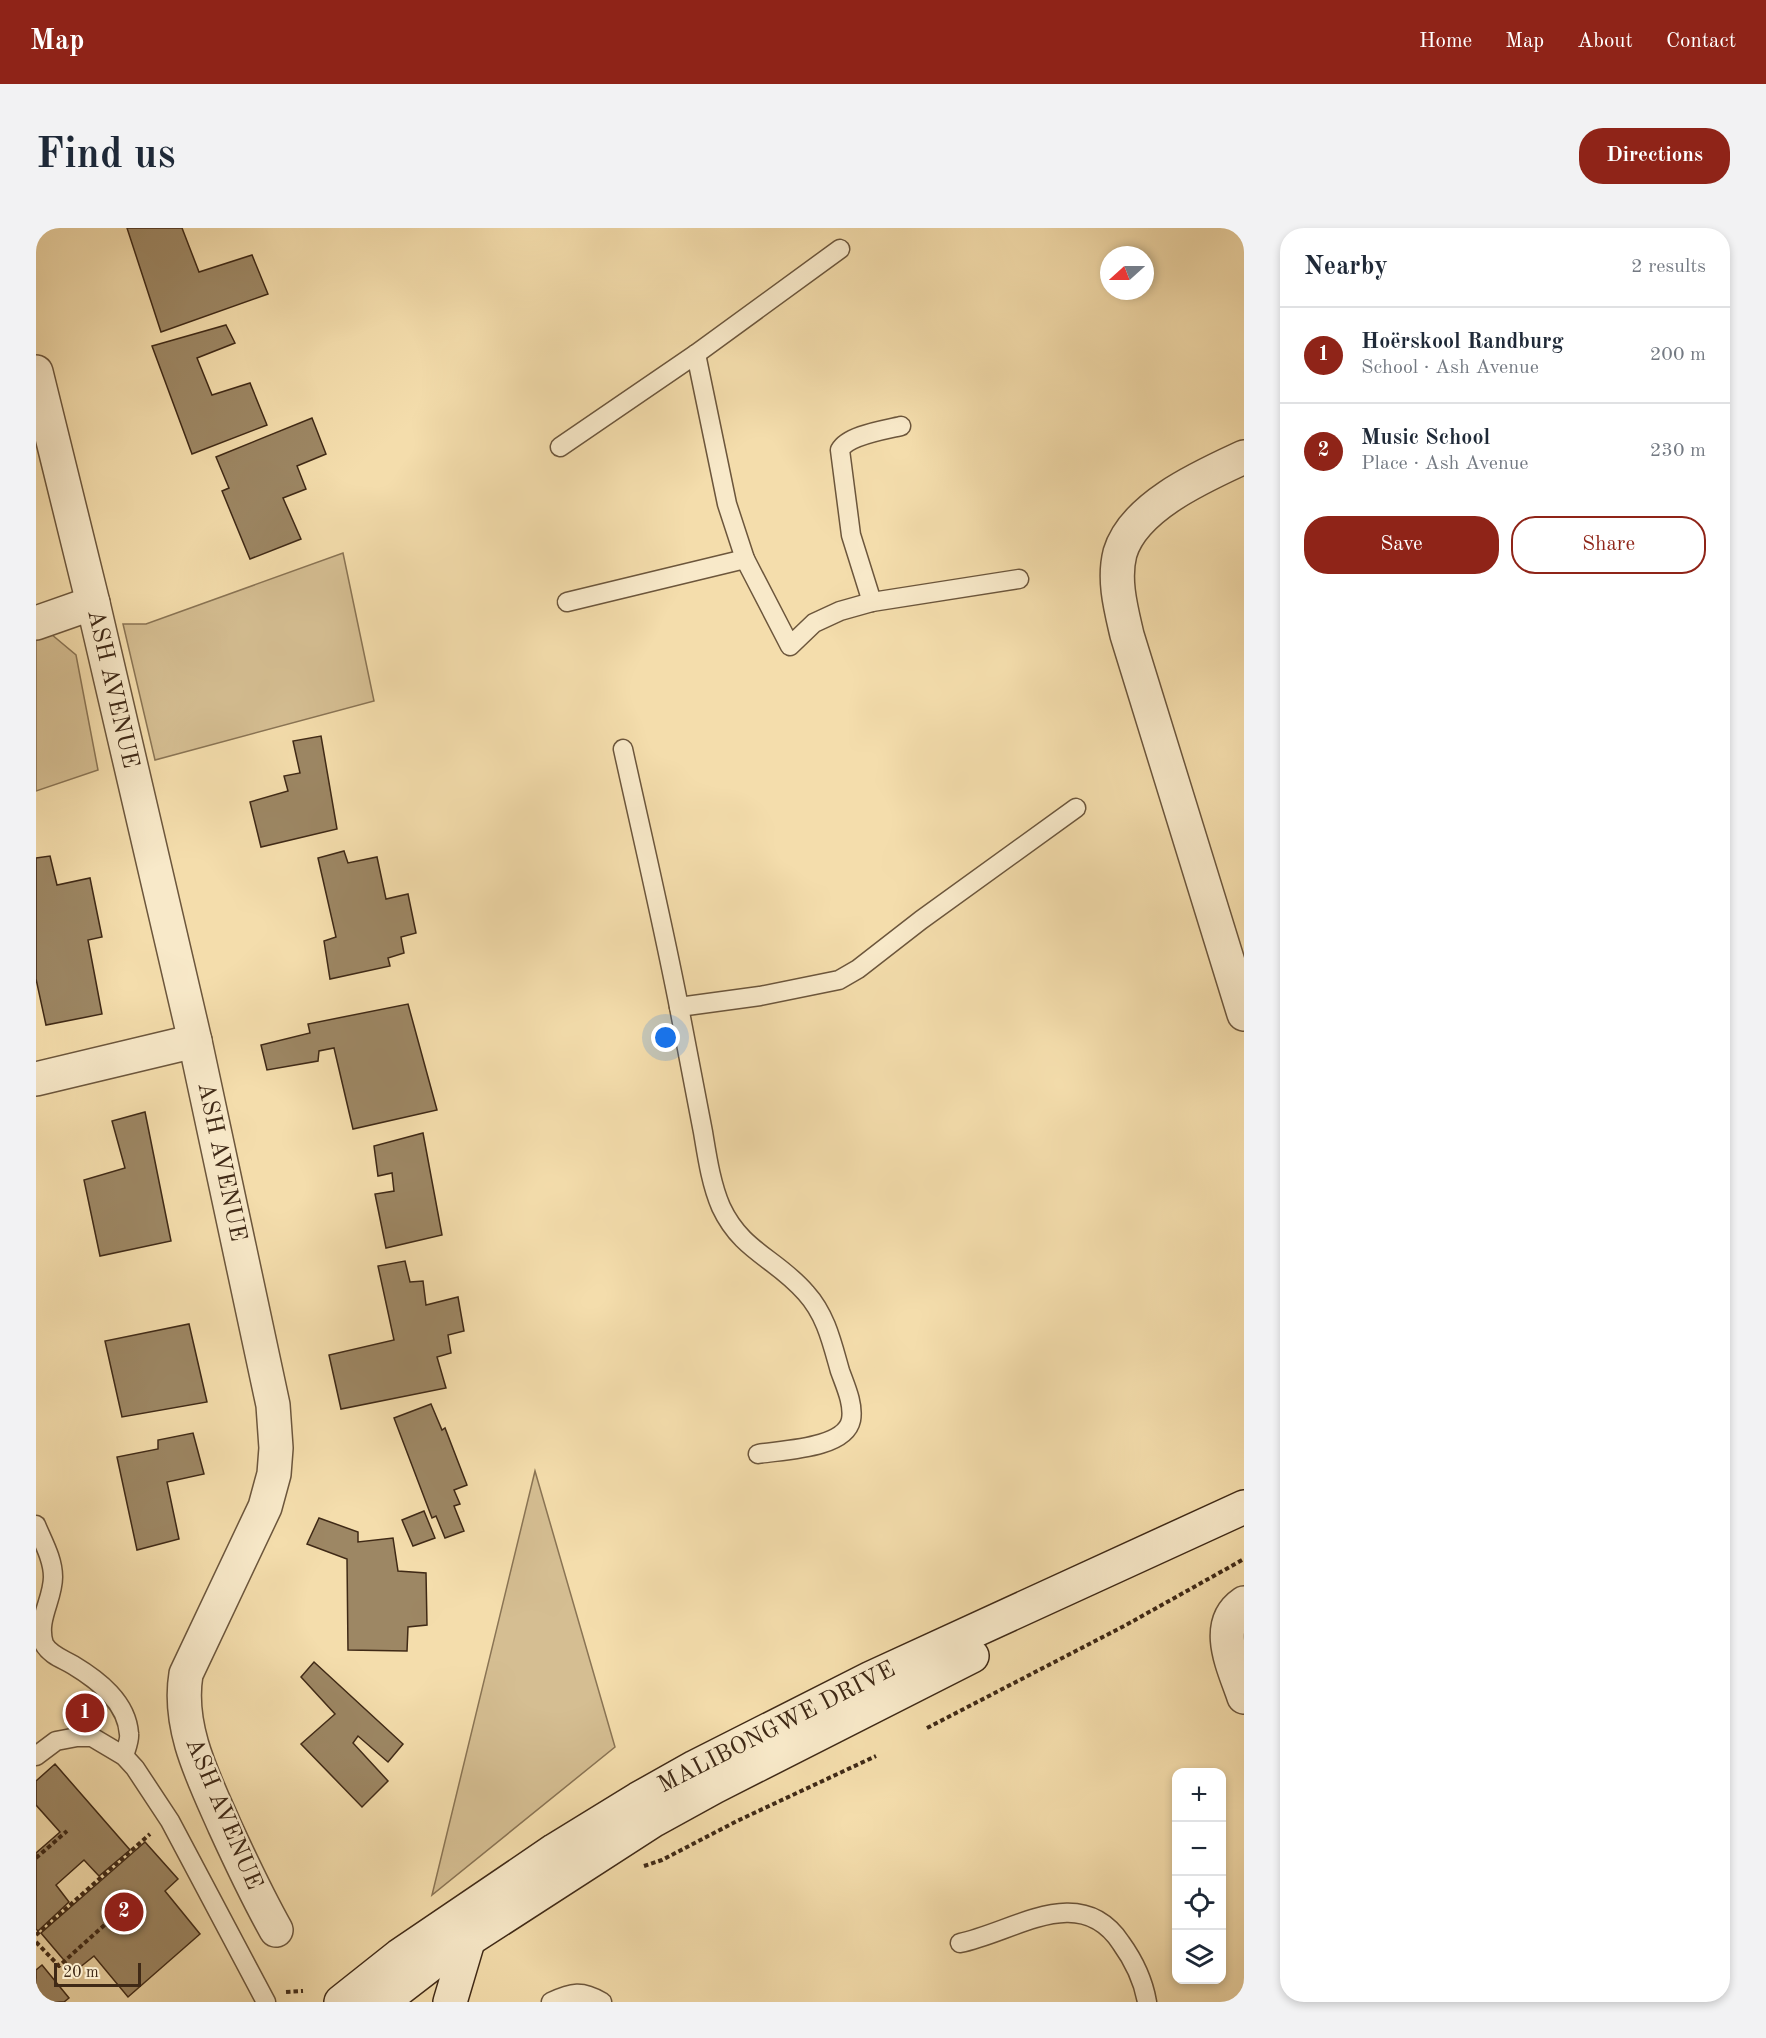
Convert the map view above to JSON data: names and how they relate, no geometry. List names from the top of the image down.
{
  "streets": {
    "street": ["ASH AVENUE", "MALIBONGWE DRIVE"]
  },
  "scale_bar": "20 m",
  "north": "left",
  "page": {
    "header": "Map",
    "nav": [
      "Home",
      "Map",
      "About",
      "Contact"
    ],
    "buttons": [
      "Directions",
      ["Save", "Share"]
    ],
    "title": "Find us",
    "heading": ["Nearby", "2 results"],
    "list": [
      {
        "mark": "1",
        "name": "Hoërskool Randburg",
        "note": "School · Ash Avenue",
        "value": "200 m"
      },
      {
        "mark": "2",
        "name": "Music School",
        "note": "Place · Ash Avenue",
        "value": "230 m"
      }
    ],
    "pins": ["1", "2"],
    "map_buttons": ["+", "−"],
    "scale": "20 m"
  }
}
